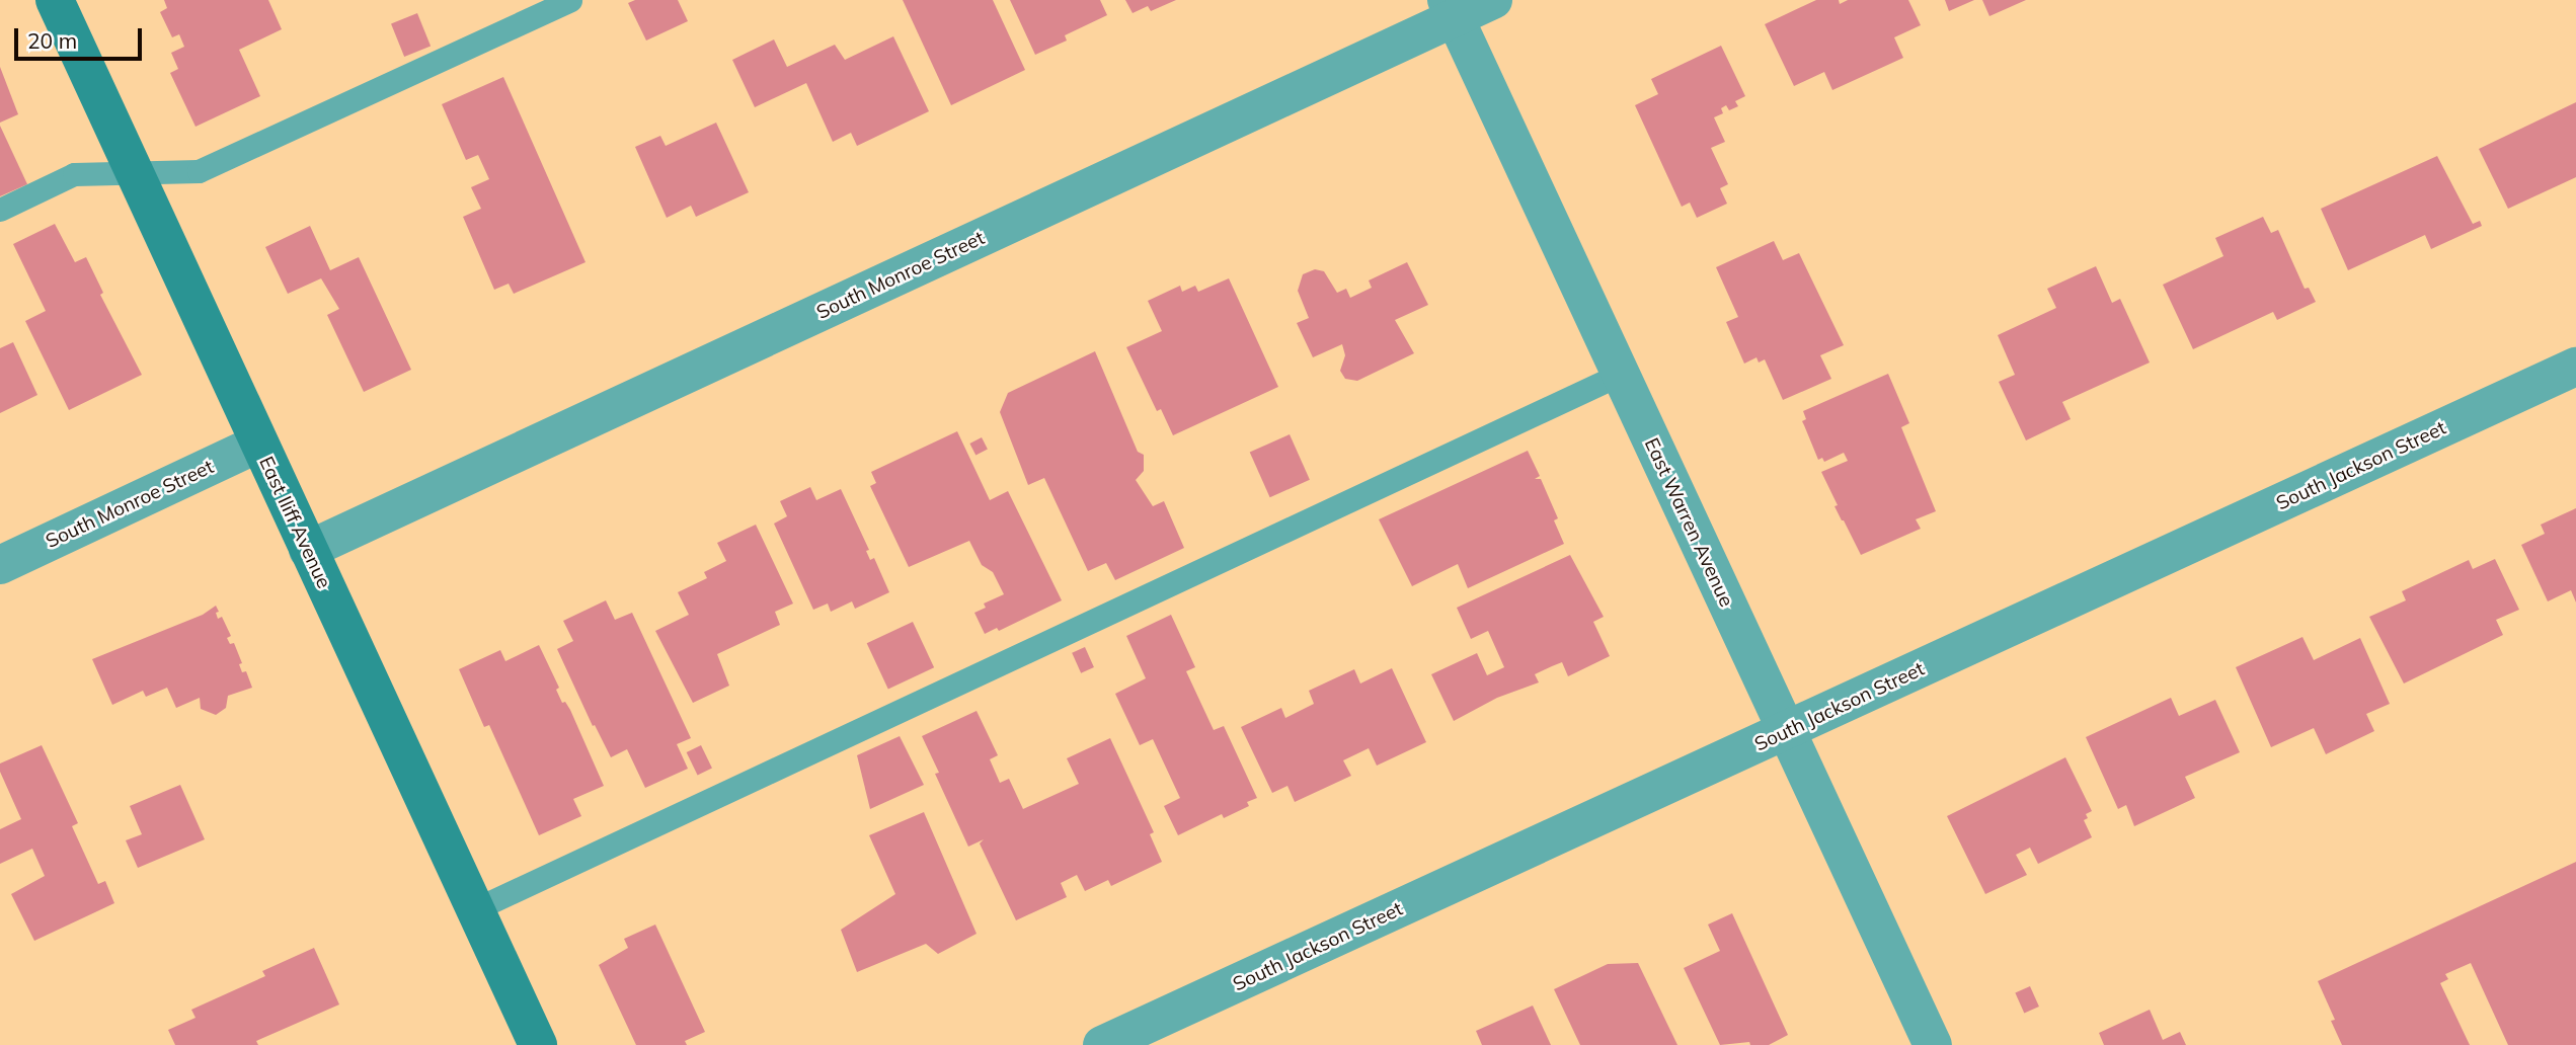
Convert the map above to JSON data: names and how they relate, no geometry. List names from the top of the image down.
{
  "streets": {
    "street": [
      "South Monroe Street",
      "South Jackson Street",
      "East Iliff Avenue",
      "East Warren Avenue"
    ]
  },
  "crossings": [
    ["South Monroe Street", "East Iliff Avenue"],
    ["South Monroe Street", "East Warren Avenue"],
    ["South Jackson Street", "East Warren Avenue"]
  ],
  "scale_bar": "20 m"
}
